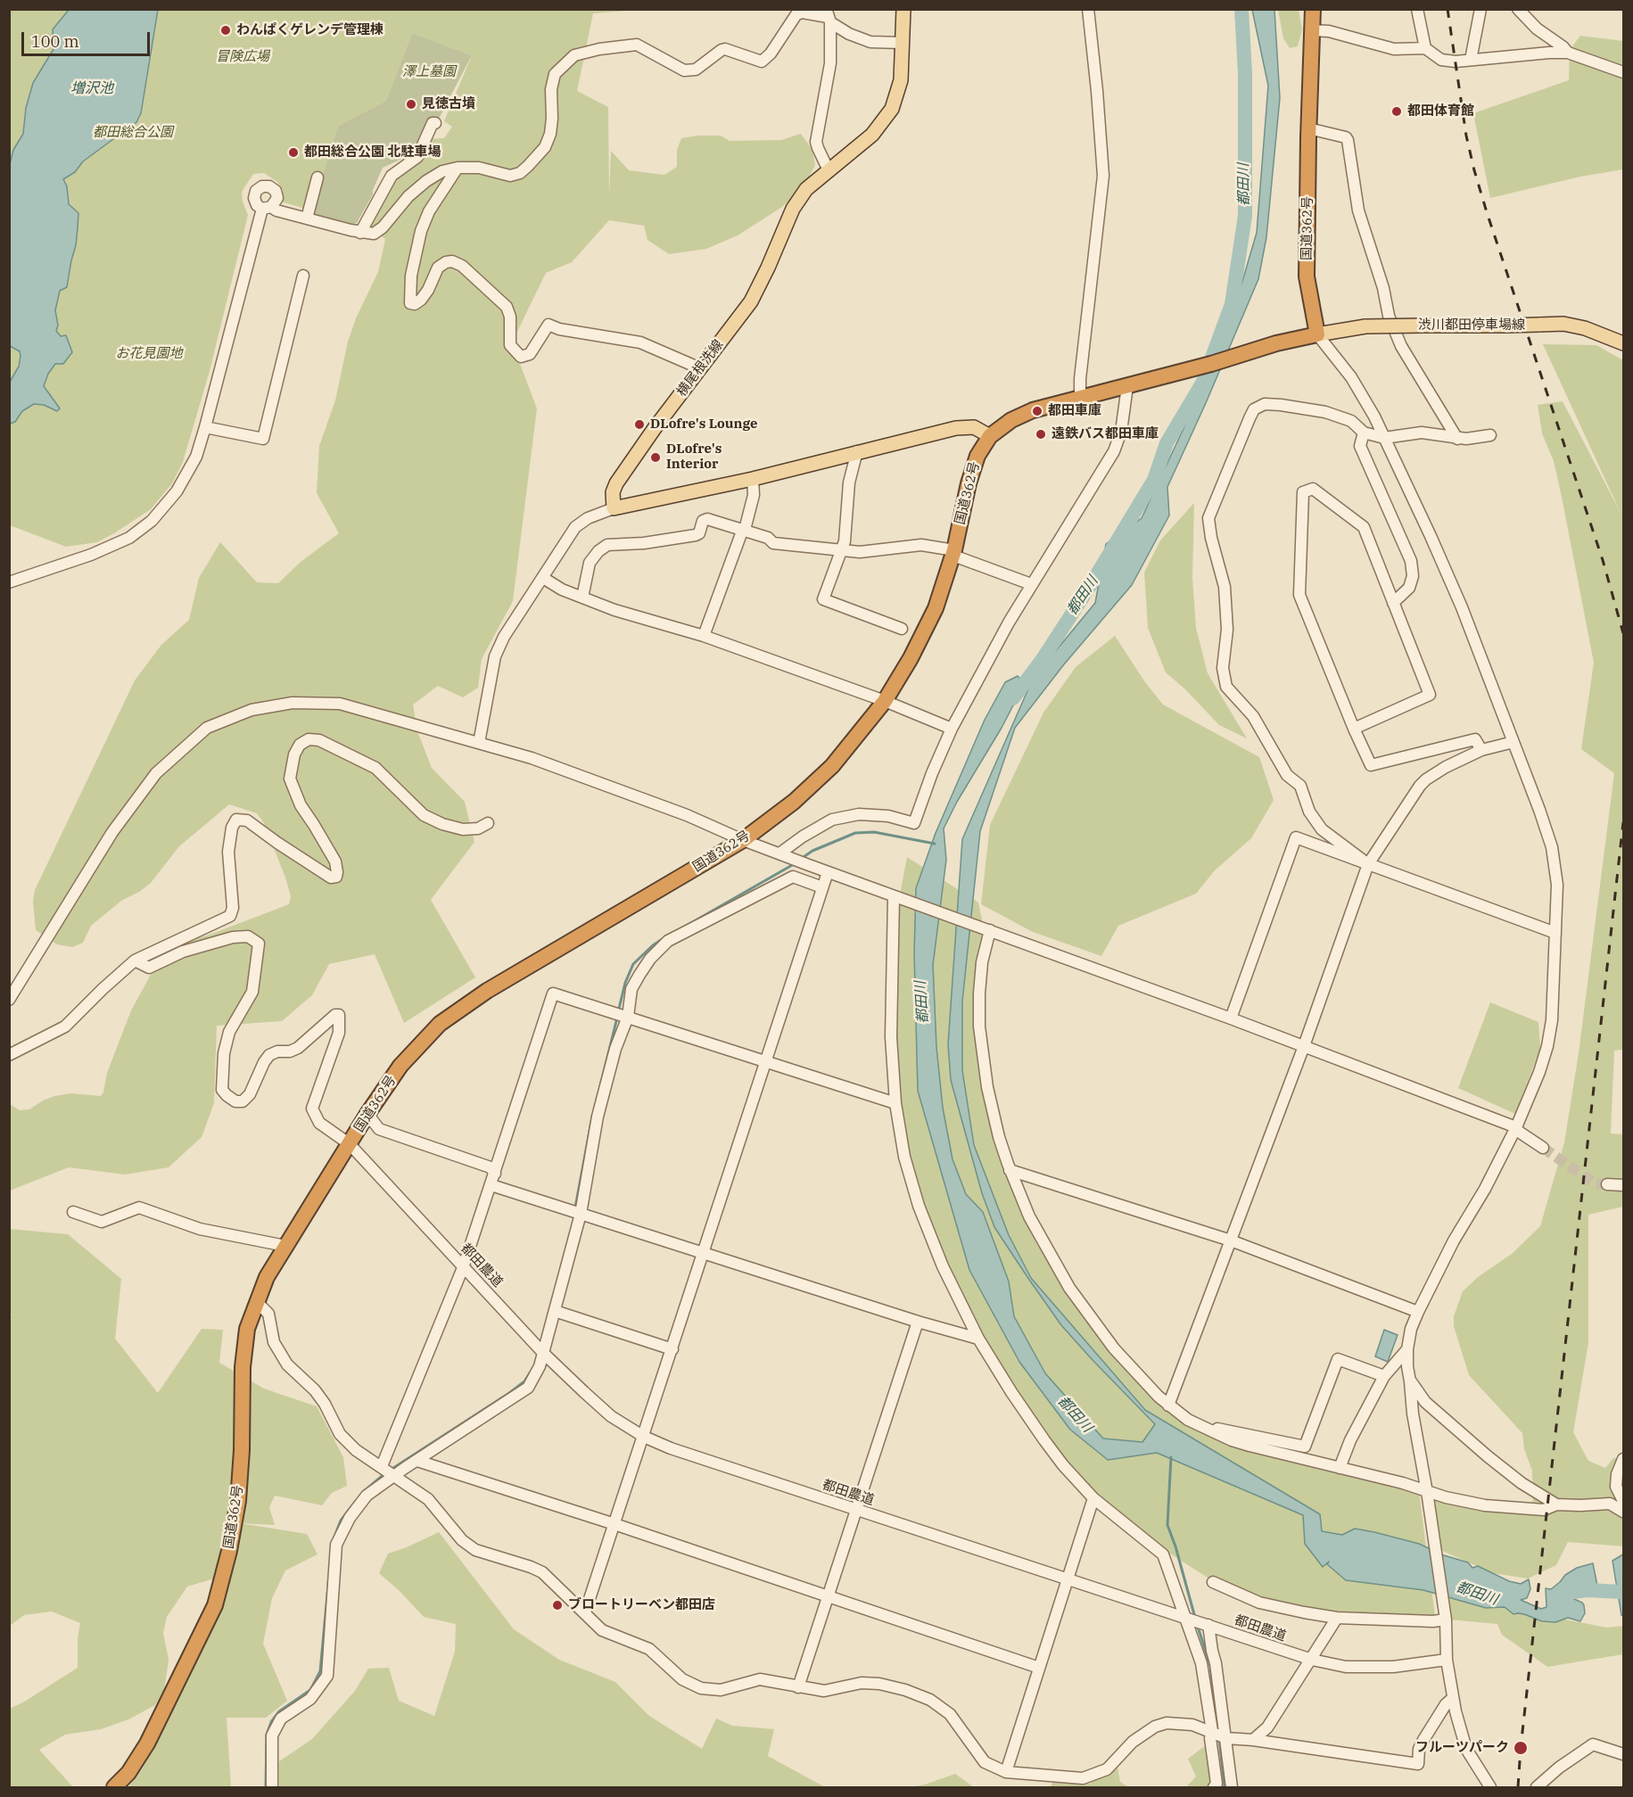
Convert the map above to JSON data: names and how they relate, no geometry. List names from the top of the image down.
{
  "streets": {
    "highway": ["国道362号"],
    "main road": ["渋川都田停車場線", "横尾根洗線"],
    "street": ["都田農道"]
  },
  "crossings": [
    ["国道362号", "渋川都田停車場線"],
    ["国道362号", "都田農道"]
  ],
  "water": ["増沢池", "都田川"],
  "parks": [
    "冒険広場",
    "澤上墓園",
    "都田総合公園",
    "お花見園地"
  ],
  "places": [
    "わんぱくゲレンデ管理棟",
    "見徳古墳",
    "都田体育館",
    "都田総合公園 北駐車場",
    "都田車庫",
    "DLofre's Lounge",
    "遠鉄バス都田車庫",
    "DLofre's Interior",
    "ブロートリーベン都田店",
    "フルーツパーク"
  ],
  "scale_bar": "100 m"
}
